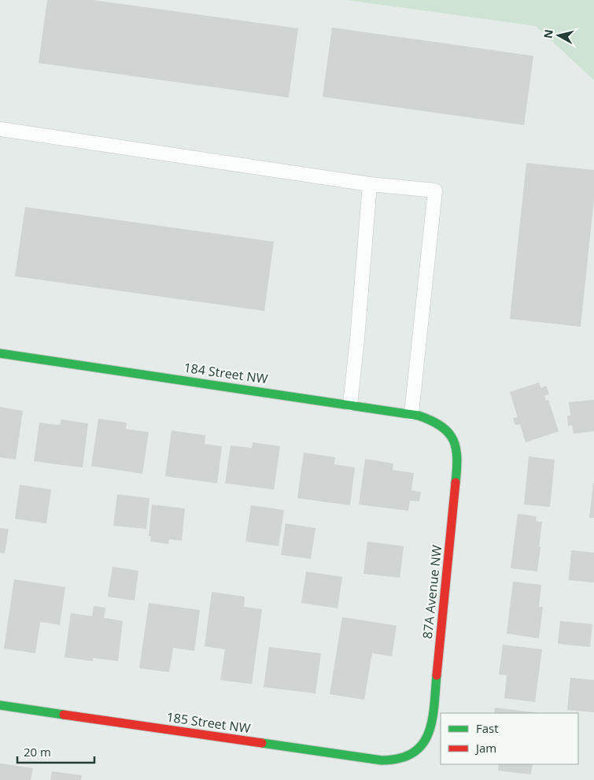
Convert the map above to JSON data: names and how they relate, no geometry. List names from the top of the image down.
{
  "streets": {
    "street": ["184 Street NW", "87A Avenue NW", "185 Street NW"]
  },
  "crossings": [
    ["184 Street NW", "87A Avenue NW"],
    ["87A Avenue NW", "185 Street NW"]
  ],
  "legend": ["Fast", "Jam"],
  "scale_bar": "20 m",
  "north": "left"
}
